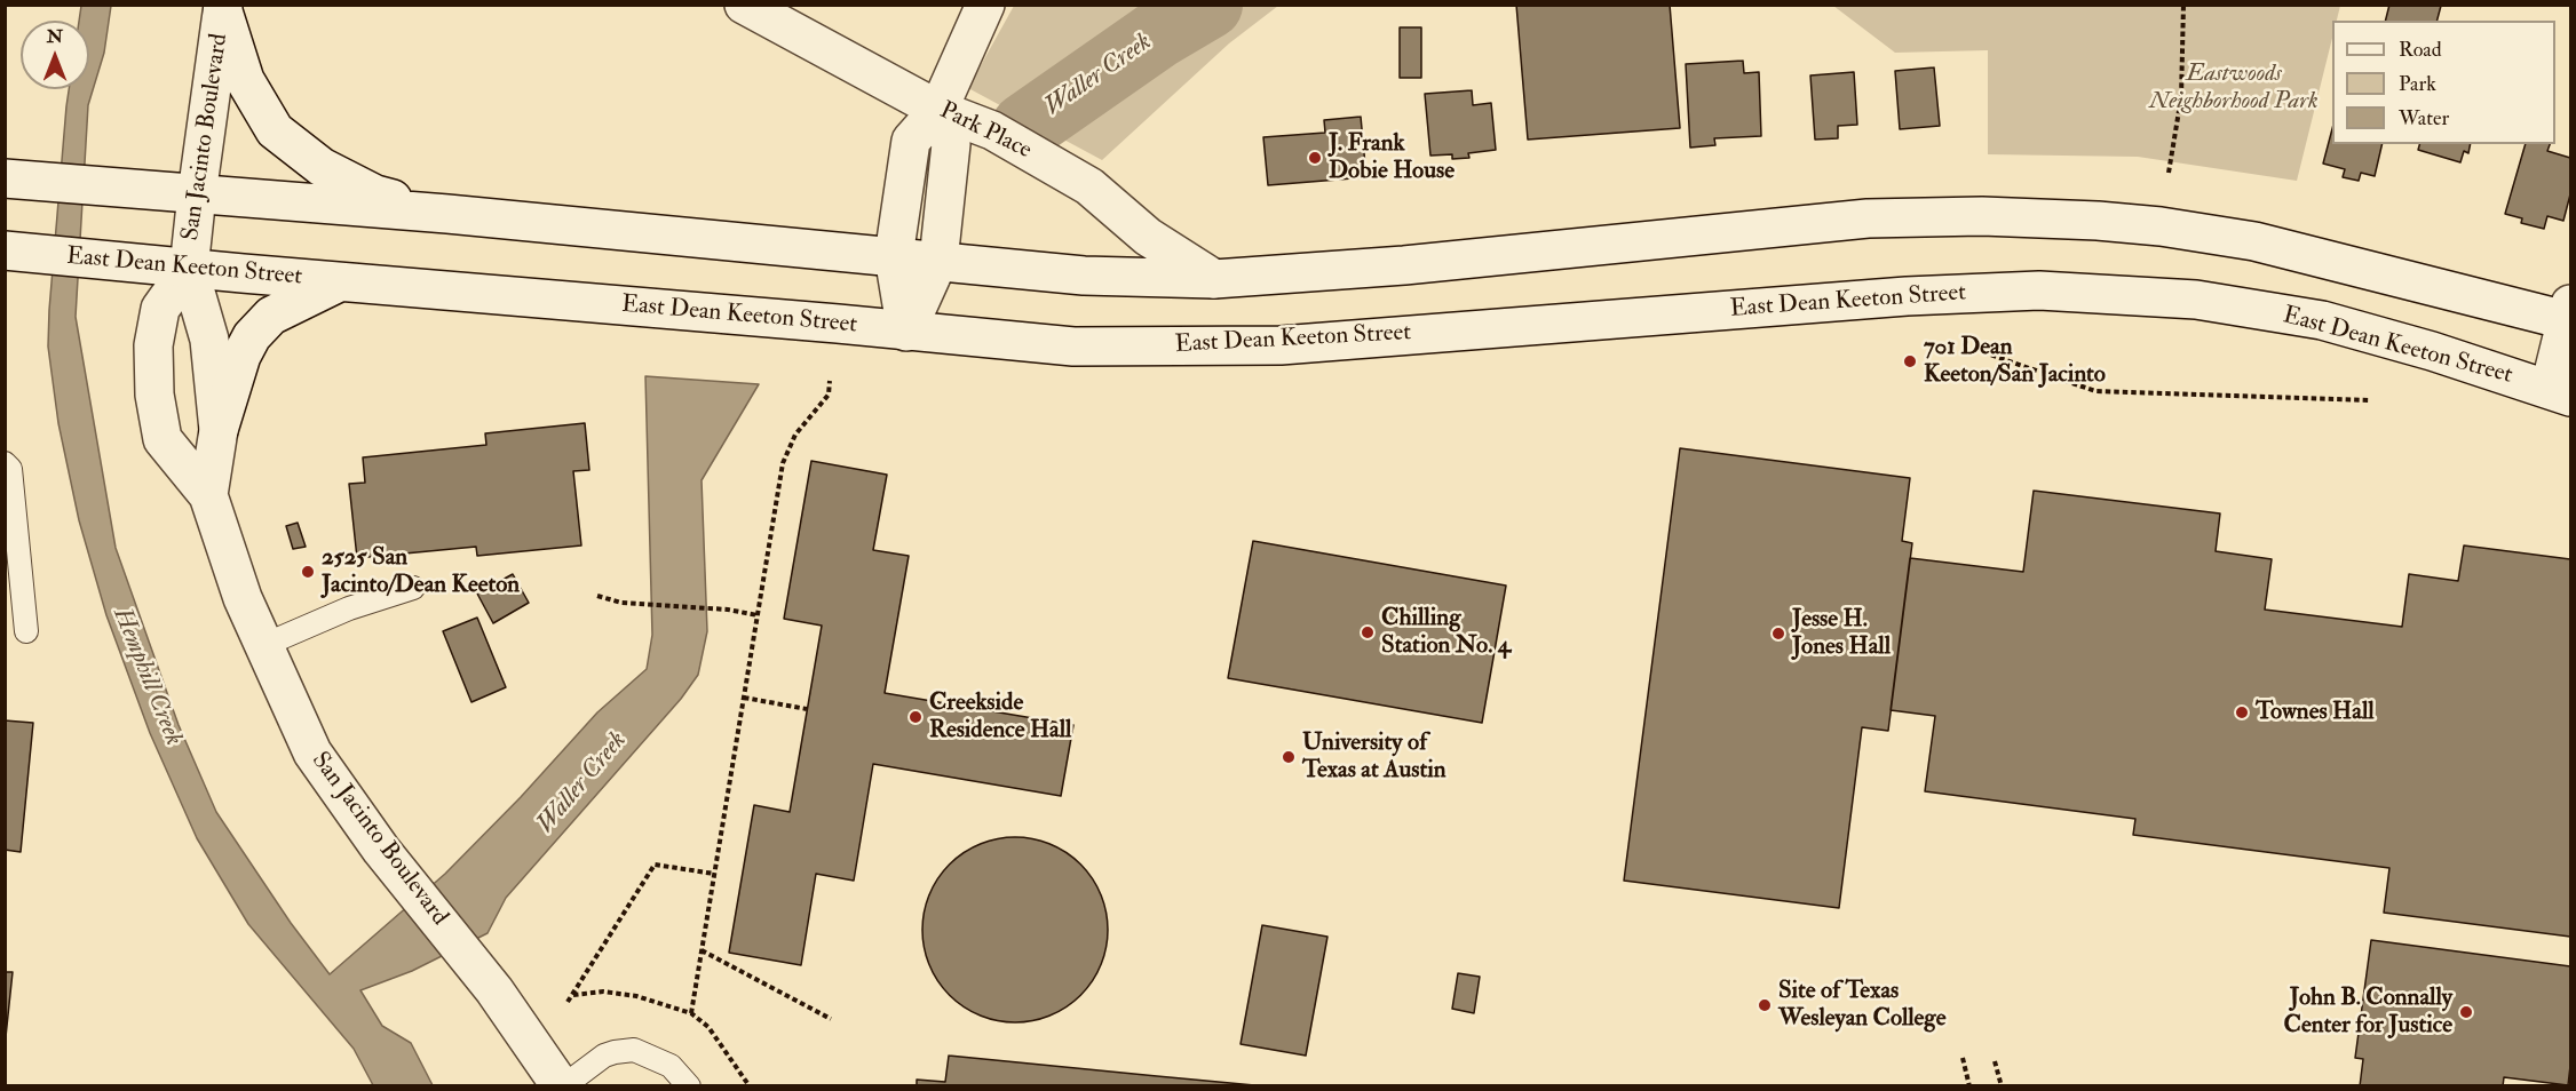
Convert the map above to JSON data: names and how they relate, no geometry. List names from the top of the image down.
{
  "streets": {
    "main road": ["Park Place", "San Jacinto Boulevard", "East Dean Keeton Street"]
  },
  "crossings": [
    ["San Jacinto Boulevard", "East Dean Keeton Street"]
  ],
  "water": ["Waller Creek", "Hemphill Creek"],
  "parks": ["Eastwoods Neighborhood Park"],
  "places": [
    "J. Frank Dobie House",
    "701 Dean Keeton/San Jacinto",
    "2525 San Jacinto/Dean Keeton",
    "Chilling Station No. 4",
    "Jesse H. Jones Hall",
    "Townes Hall",
    "Creekside Residence Hall",
    "University of Texas at Austin",
    "Site of Texas Wesleyan College",
    "John B. Connally Center for Justice"
  ],
  "legend": ["Road", "Park", "Water"],
  "north": "top"
}
